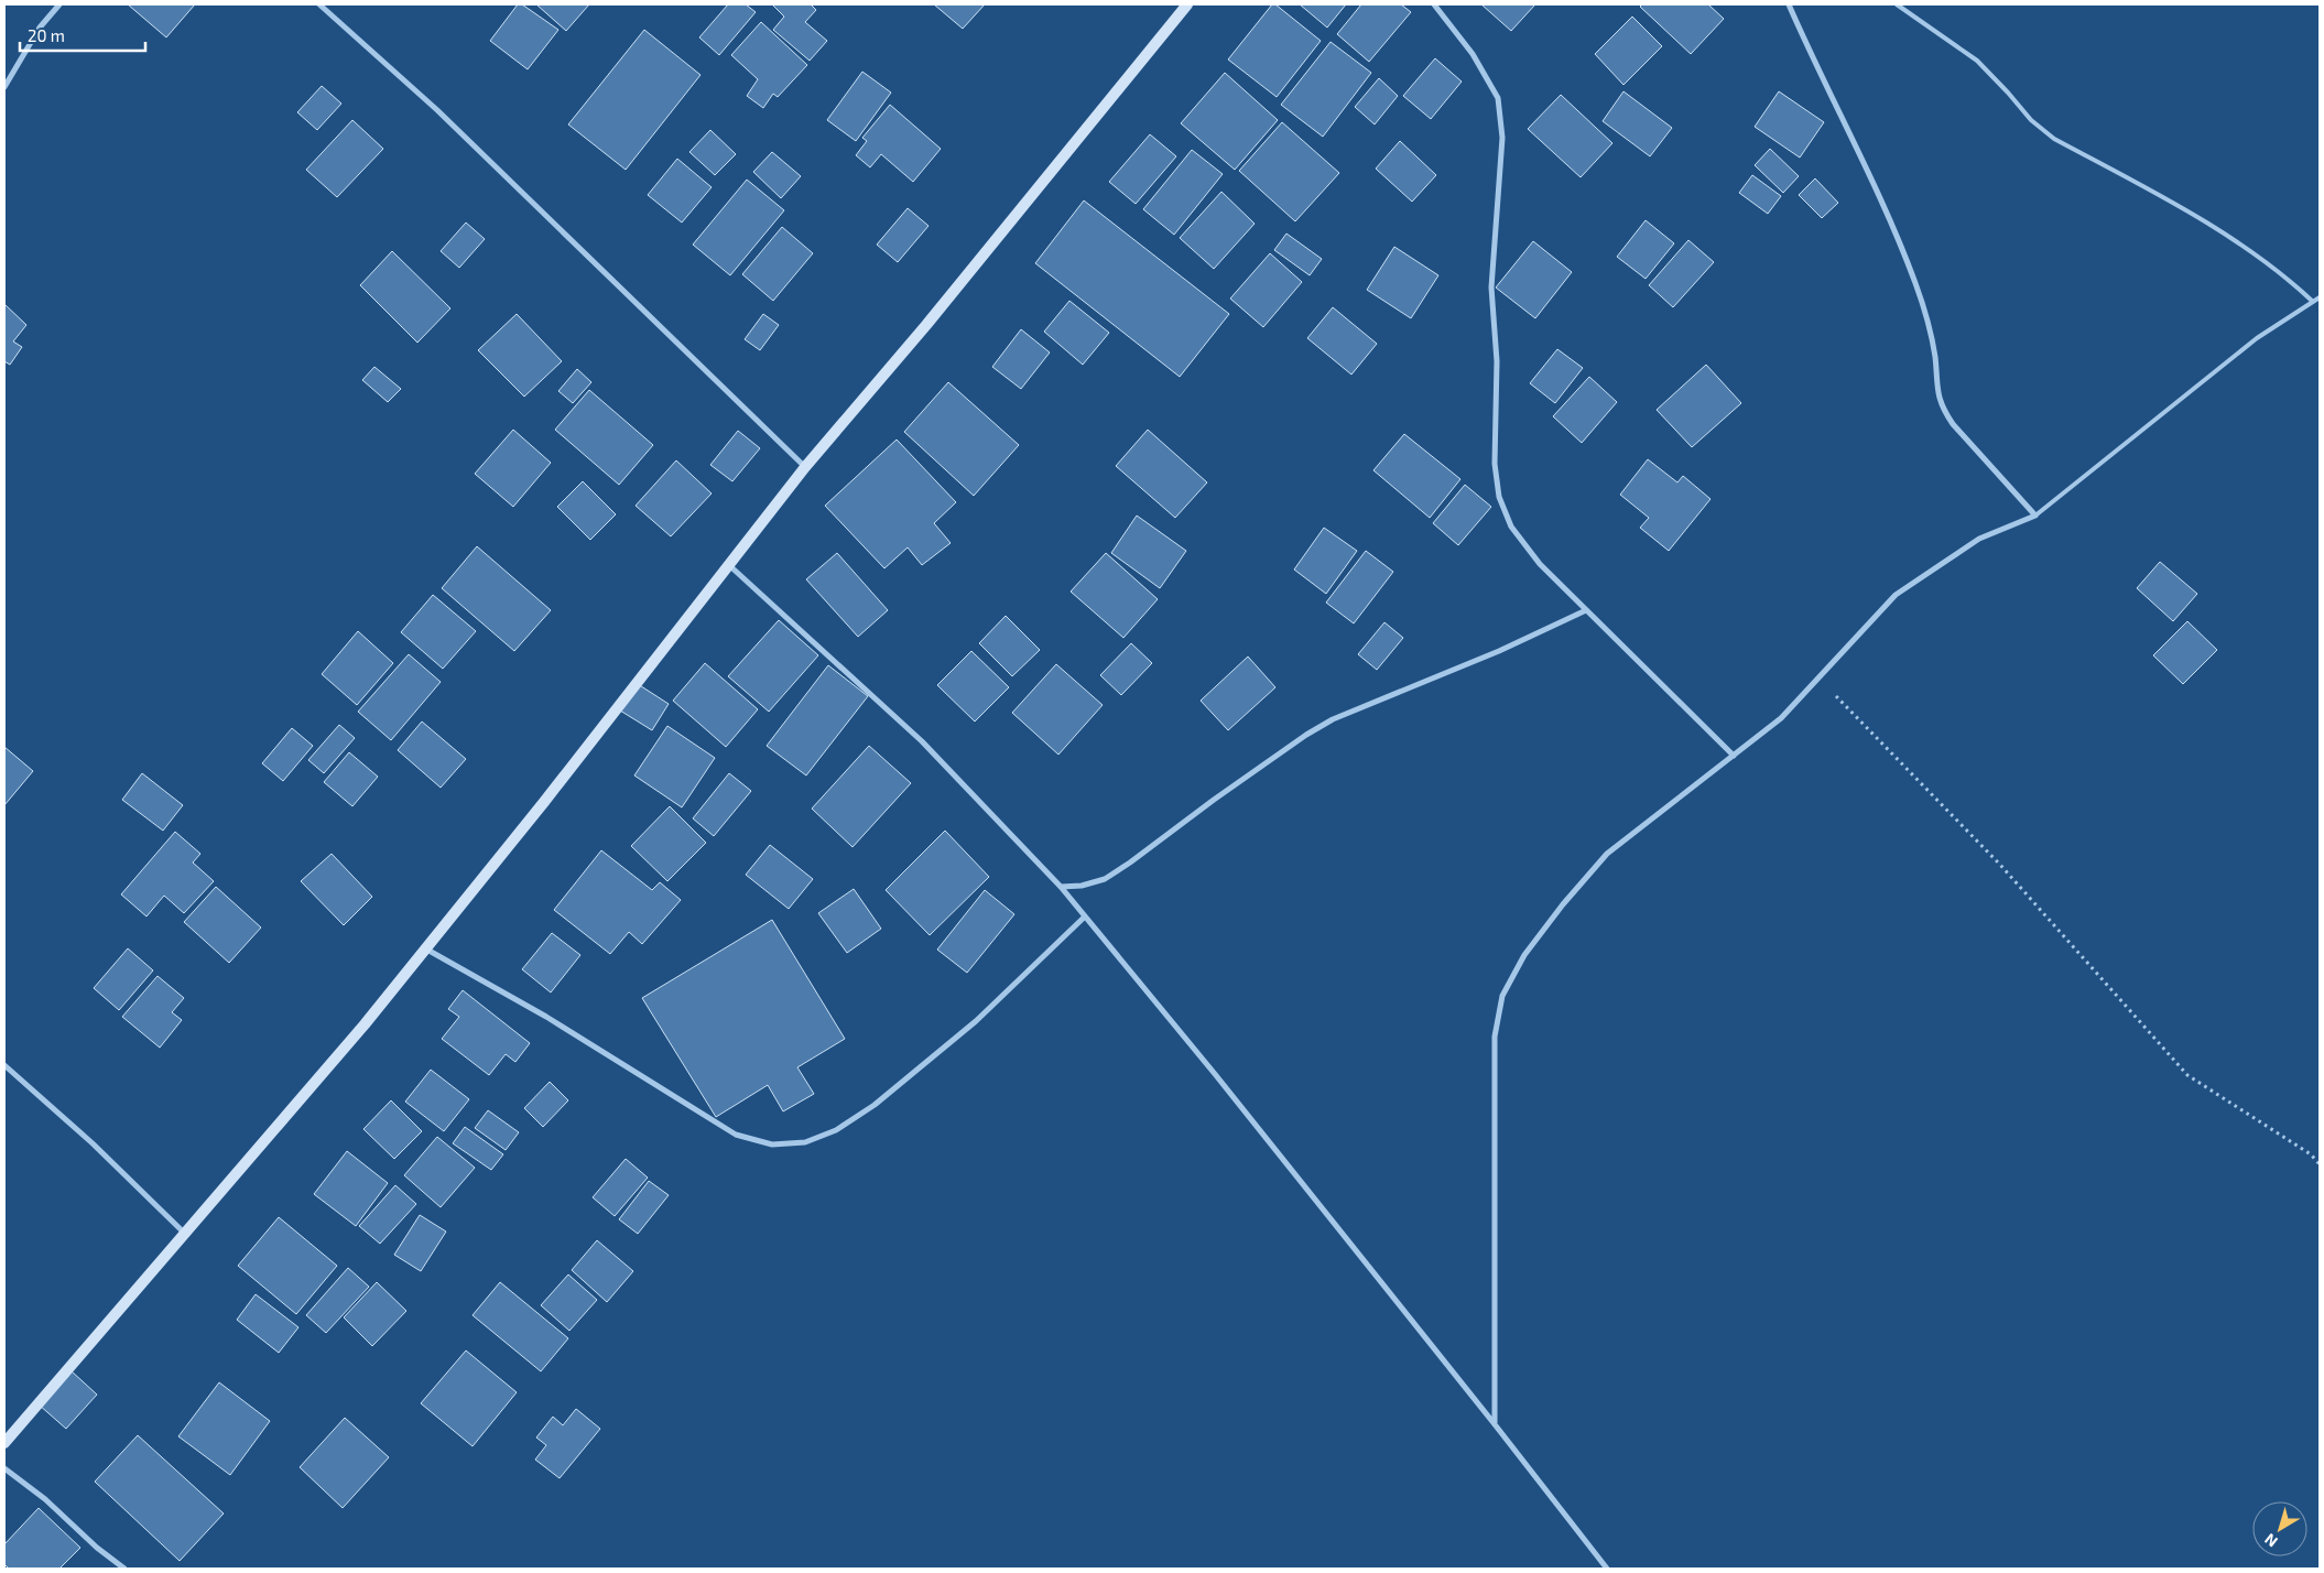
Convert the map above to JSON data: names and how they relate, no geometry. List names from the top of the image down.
{
  "scale_bar": "20 m",
  "north": "bottom left"
}
